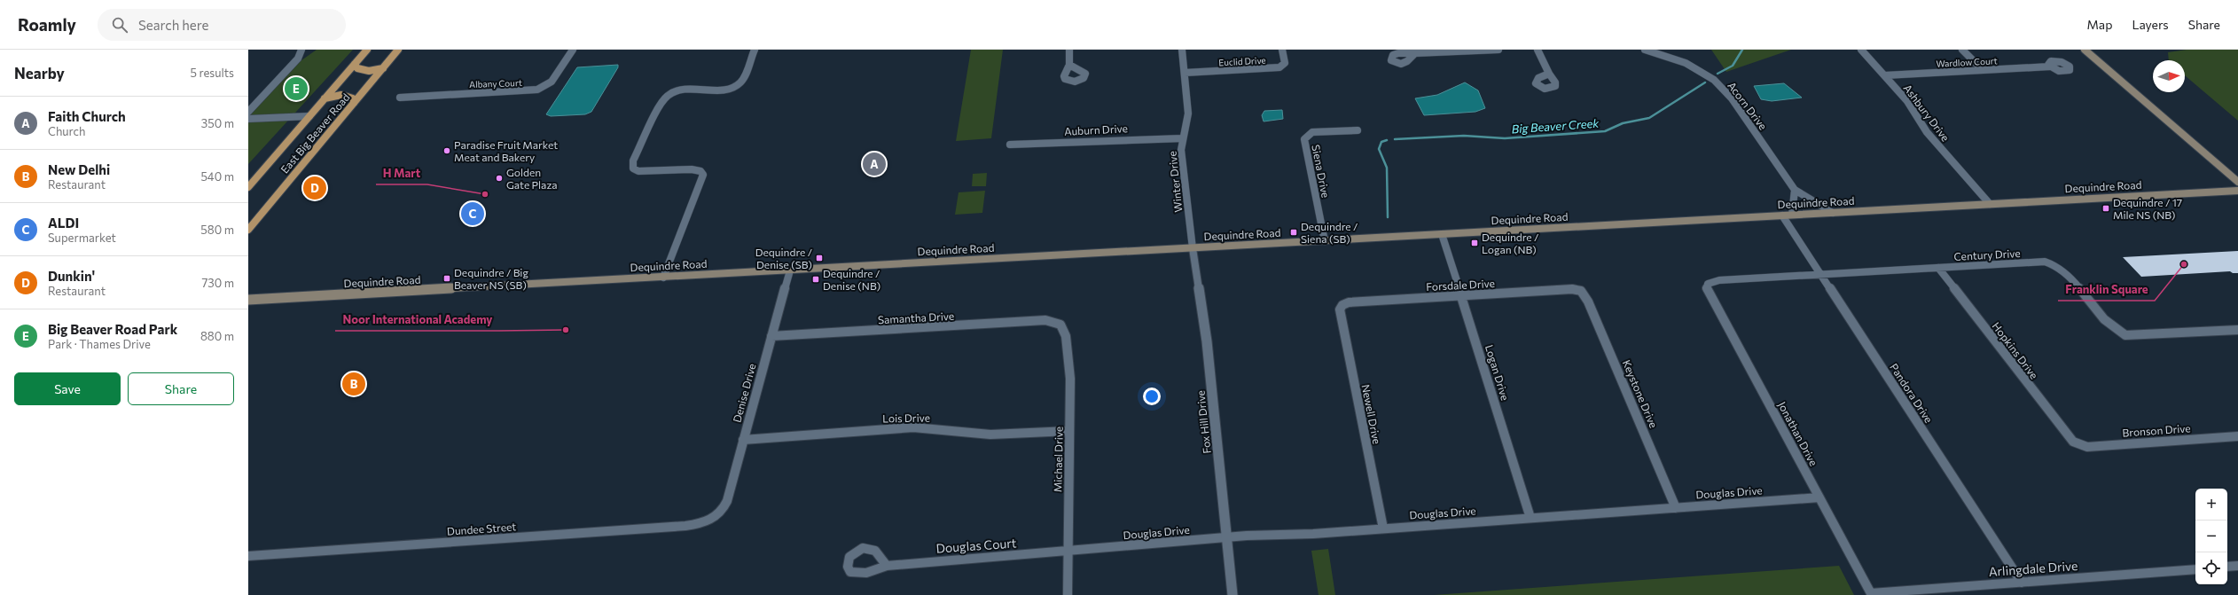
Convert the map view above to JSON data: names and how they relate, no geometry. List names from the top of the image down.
{
  "streets": {
    "main road": ["East Big Beaver Road", "Dequindre Road"],
    "street": [
      "Euclid Drive",
      "Wardlow Court",
      "Albany Court",
      "Acorn Drive",
      "Ashbury Drive",
      "Auburn Drive",
      "Siena Drive",
      "Winter Drive",
      "Century Drive",
      "Forsdale Drive",
      "Samantha Drive",
      "Hopkins Drive",
      "Logan Drive",
      "Denise Drive",
      "Pandora Drive",
      "Keystone Drive",
      "Newell Drive",
      "Lois Drive",
      "Fox Hill Drive",
      "Bronson Drive",
      "Jonathan Drive",
      "Michael Drive",
      "Douglas Drive",
      "Dundee Street",
      "Douglas Court",
      "Arlingdale Drive"
    ]
  },
  "crossings": [
    ["Euclid Drive", "Winter Drive"],
    ["Wardlow Court", "Ashbury Drive"],
    ["Acorn Drive", "Dequindre Road"],
    ["Ashbury Drive", "Dequindre Road"],
    ["Auburn Drive", "Winter Drive"],
    ["Siena Drive", "Dequindre Road"],
    ["Winter Drive", "Dequindre Road"],
    ["Winter Drive", "Fox Hill Drive"],
    ["Dequindre Road", "Logan Drive"],
    ["Dequindre Road", "Denise Drive"],
    ["Dequindre Road", "Pandora Drive"],
    ["Dequindre Road", "Fox Hill Drive"],
    ["Century Drive", "Hopkins Drive"],
    ["Century Drive", "Pandora Drive"],
    ["Century Drive", "Jonathan Drive"],
    ["Forsdale Drive", "Logan Drive"],
    ["Forsdale Drive", "Keystone Drive"],
    ["Forsdale Drive", "Newell Drive"],
    ["Samantha Drive", "Denise Drive"],
    ["Samantha Drive", "Michael Drive"],
    ["Hopkins Drive", "Bronson Drive"],
    ["Logan Drive", "Douglas Drive"],
    ["Denise Drive", "Lois Drive"],
    ["Denise Drive", "Dundee Street"],
    ["Pandora Drive", "Arlingdale Drive"],
    ["Keystone Drive", "Douglas Drive"],
    ["Newell Drive", "Douglas Drive"],
    ["Lois Drive", "Michael Drive"],
    ["Fox Hill Drive", "Douglas Drive"],
    ["Jonathan Drive", "Douglas Drive"],
    ["Jonathan Drive", "Arlingdale Drive"],
    ["Michael Drive", "Douglas Drive"],
    ["Michael Drive", "Douglas Court"],
    ["Douglas Drive", "Douglas Court"]
  ],
  "water": ["Big Beaver Creek"],
  "places": {
    "other": [
      "Paradise Fruit Market Meat and Bakery",
      "Golden Gate Plaza",
      "H Mart",
      "Franklin Square",
      "Noor International Academy"
    ],
    "transit": [
      "Dequindre / 17 Mile NS (NB)",
      "Dequindre / Siena (SB)",
      "Dequindre / Logan (NB)",
      "Dequindre / Denise (SB)",
      "Dequindre / Big Beaver NS (SB)",
      "Dequindre / Denise (NB)"
    ]
  },
  "north": "right",
  "page": {
    "header": "Roamly",
    "search": "Search here",
    "nav": ["Map", "Layers", "Share"],
    "heading": ["Nearby", "5 results"],
    "pins": [
      "E",
      "A",
      "D",
      "C",
      "B"
    ],
    "list": [
      {
        "mark": "A",
        "name": "Faith Church",
        "note": "Church",
        "value": "350 m"
      },
      {
        "mark": "B",
        "name": "New Delhi",
        "note": "Restaurant",
        "value": "540 m"
      },
      {
        "mark": "C",
        "name": "ALDI",
        "note": "Supermarket",
        "value": "580 m"
      },
      {
        "mark": "D",
        "name": "Dunkin'",
        "note": "Restaurant",
        "value": "730 m"
      },
      {
        "mark": "E",
        "name": "Big Beaver Road Park",
        "note": "Park · Thames Drive",
        "value": "880 m"
      }
    ],
    "buttons": ["Save", "Share"],
    "map_buttons": ["+", "−"]
  }
}
